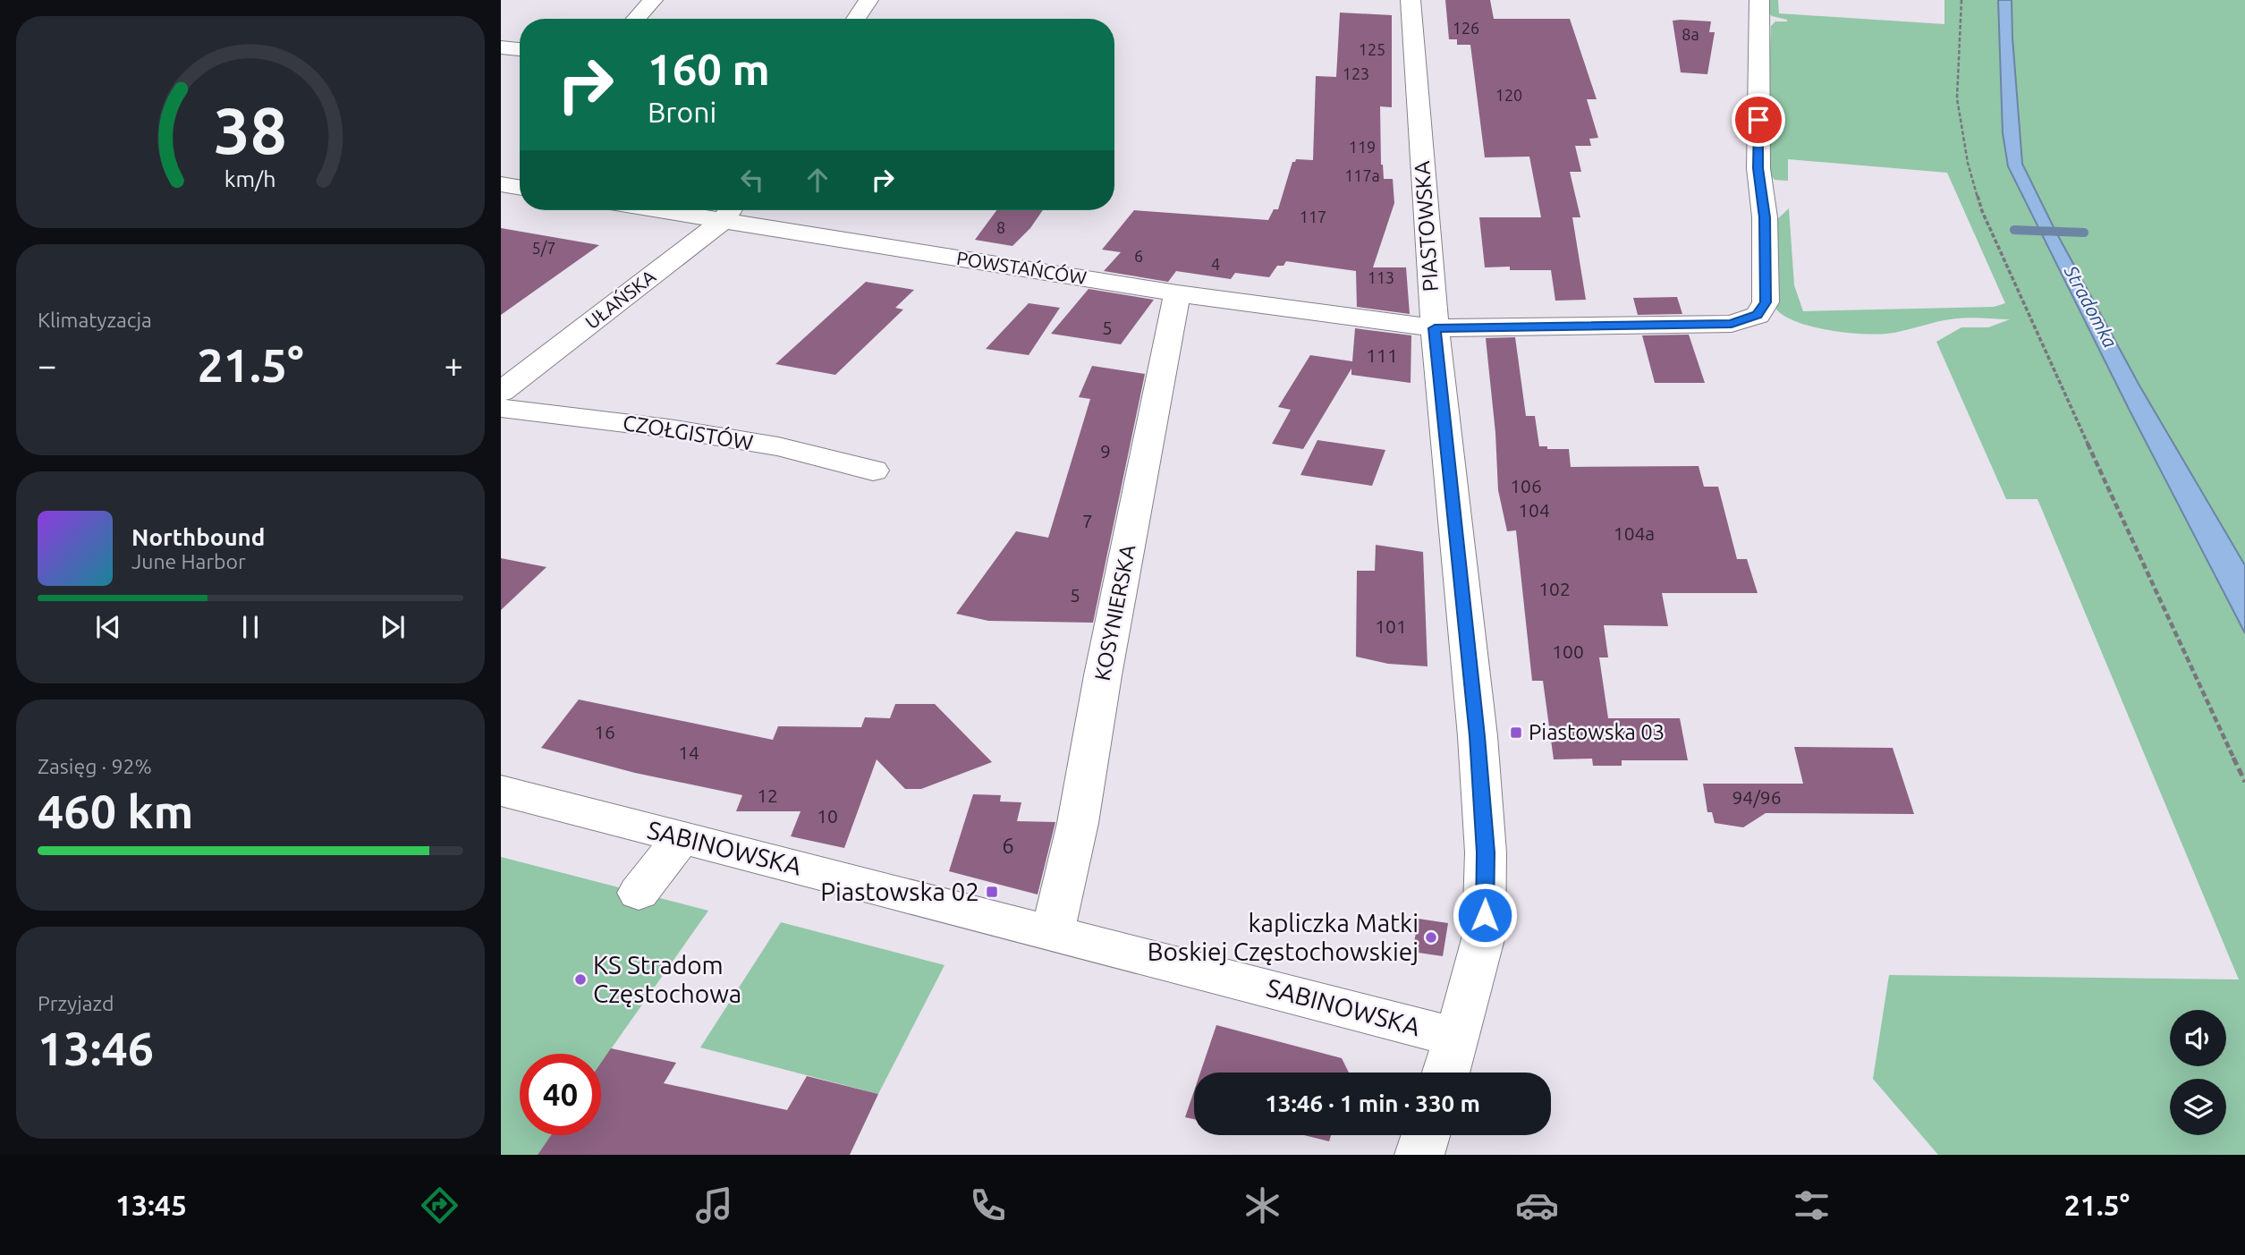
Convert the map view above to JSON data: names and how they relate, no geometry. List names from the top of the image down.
{
  "streets": {
    "street": [
      "PIASTOWSKA",
      "POWSTAŃCÓW",
      "UŁAŃSKA",
      "CZOŁGISTÓW",
      "KOSYNIERSKA",
      "SABINOWSKA"
    ]
  },
  "crossings": [
    ["PIASTOWSKA", "POWSTAŃCÓW"],
    ["PIASTOWSKA", "SABINOWSKA"],
    ["POWSTAŃCÓW", "UŁAŃSKA"],
    ["POWSTAŃCÓW", "KOSYNIERSKA"],
    ["KOSYNIERSKA", "SABINOWSKA"]
  ],
  "water": ["Stradomka"],
  "places": {
    "transit": ["Piastowska 03", "Piastowska 02"],
    "other": ["kapliczka Matki Boskiej Częstochowskiej", "KS Stradom Częstochowa"]
  },
  "house_numbers": [
    "126",
    "8a",
    "125",
    "123",
    "120",
    "119",
    "117a",
    "117",
    "8",
    "5/7",
    "6",
    "4",
    "113",
    "5",
    "111",
    "9",
    "106",
    "104",
    "7",
    "104a",
    "102",
    "5",
    "101",
    "100",
    "16",
    "14",
    "12",
    "94/96",
    "10",
    "6"
  ],
  "page": {
    "turn": ["160 m", "Broni"],
    "tile": [
      "Klimatyzacja",
      ["Zasięg · 92%", "460 km"],
      ["Przyjazd", "13:46"]
    ],
    "heat": ["−", "21.5°", "+"],
    "song": ["Northbound", "June Harbor"],
    "limit": "40",
    "trip": "13:46 · 1 min · 330 m",
    "tabs": ["13:45", "21.5°"],
    "gauge": ["38", "km/h"]
  }
}
